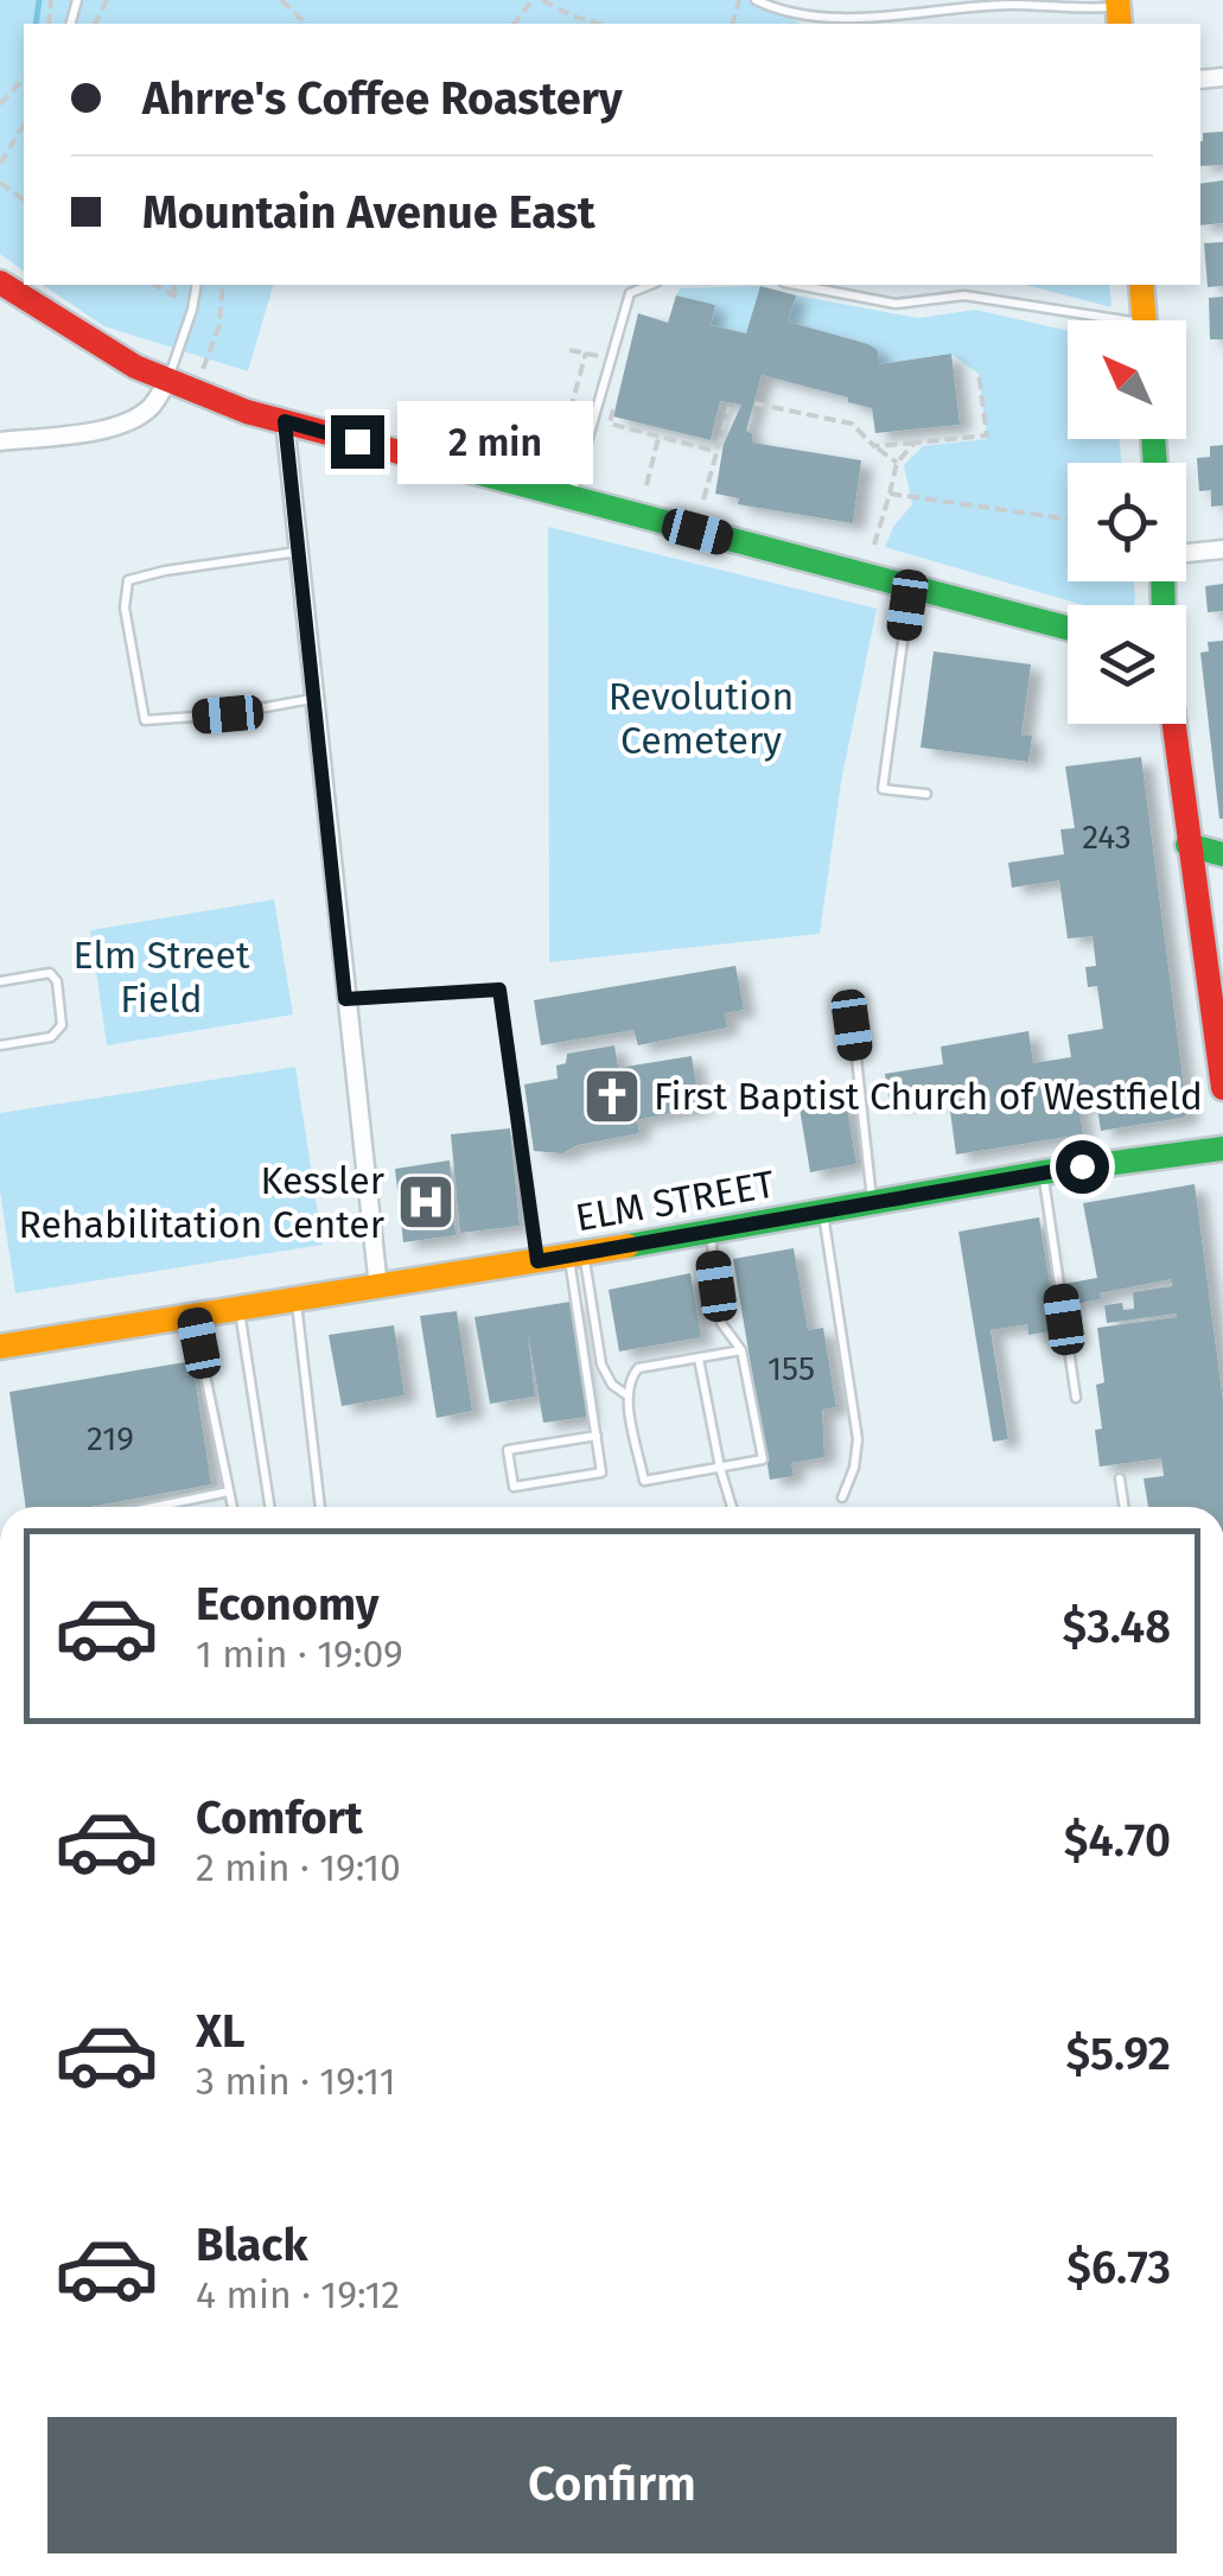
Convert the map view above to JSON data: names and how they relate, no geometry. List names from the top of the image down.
{
  "streets": {
    "street": ["ELM STREET"]
  },
  "parks": ["Revolution Cemetery", "Elm Street Field"],
  "places": {
    "church": ["First Baptist Church of Westfield"],
    "hospital": ["Kessler Rehabilitation Center"]
  },
  "house_numbers": ["243", "155", "219"],
  "north": "top left",
  "page": {
    "banner": ["Ahrre's Coffee Roastery", "Mountain Avenue East"],
    "bubble": "2 min",
    "list": [
      {
        "name": "Economy",
        "note": "1 min · 19:09",
        "value": "$3.48"
      },
      {
        "name": "Comfort",
        "note": "2 min · 19:10",
        "value": "$4.70"
      },
      {
        "name": "XL",
        "note": "3 min · 19:11",
        "value": "$5.92"
      },
      {
        "name": "Black",
        "note": "4 min · 19:12",
        "value": "$6.73"
      }
    ],
    "buttons": "Confirm"
  }
}
